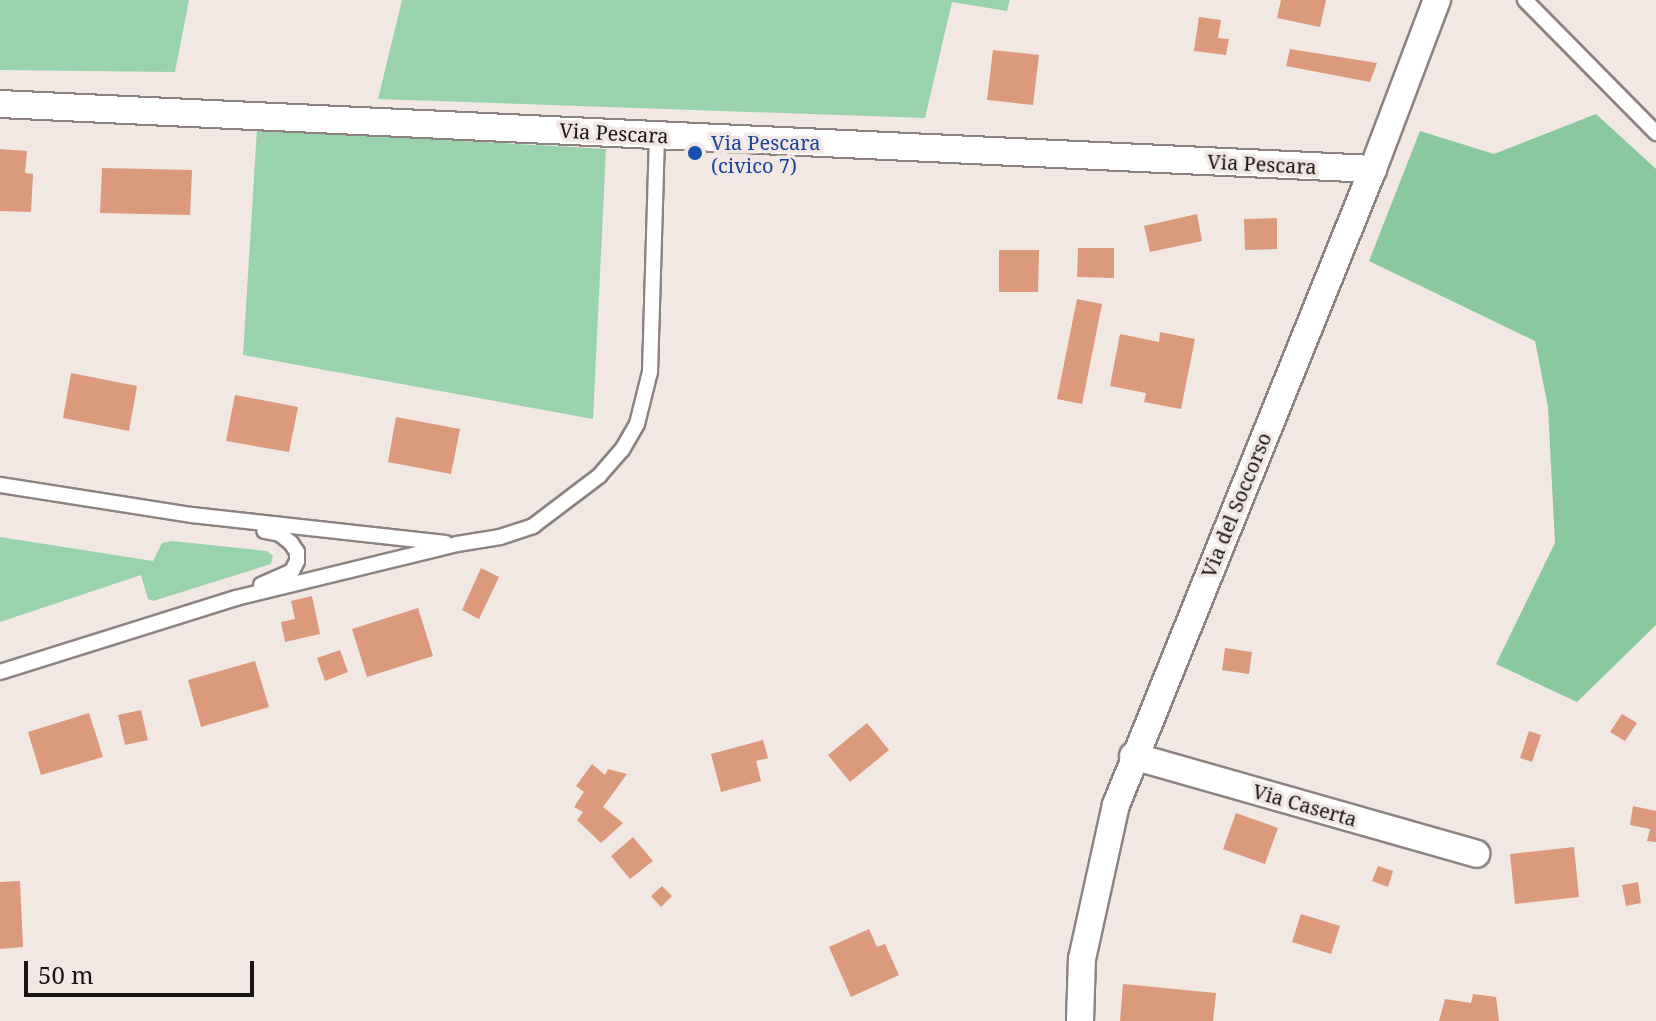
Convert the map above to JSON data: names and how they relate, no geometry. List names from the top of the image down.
{
  "streets": {
    "street": ["Via Pescara", "Via del Soccorso", "Via Caserta"]
  },
  "crossings": [
    ["Via Pescara", "Via del Soccorso"],
    ["Via del Soccorso", "Via Caserta"]
  ],
  "places": ["Via Pescara (civico 7)"],
  "scale_bar": "50 m"
}
